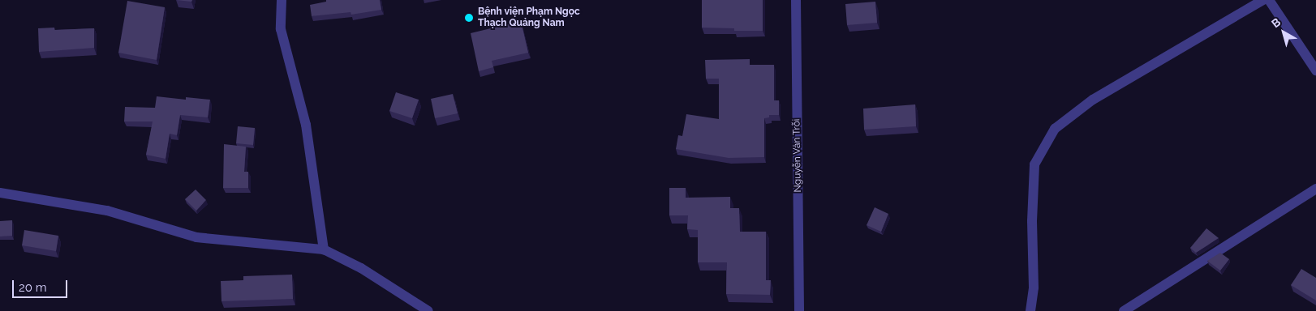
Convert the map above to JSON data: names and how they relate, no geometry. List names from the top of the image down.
{
  "streets": {
    "street": ["Nguyễn Văn Trỗi"]
  },
  "places": ["Bệnh viện Phạm Ngọc Thạch Quảng Nam"],
  "scale_bar": "20 m",
  "north": "top left"
}
